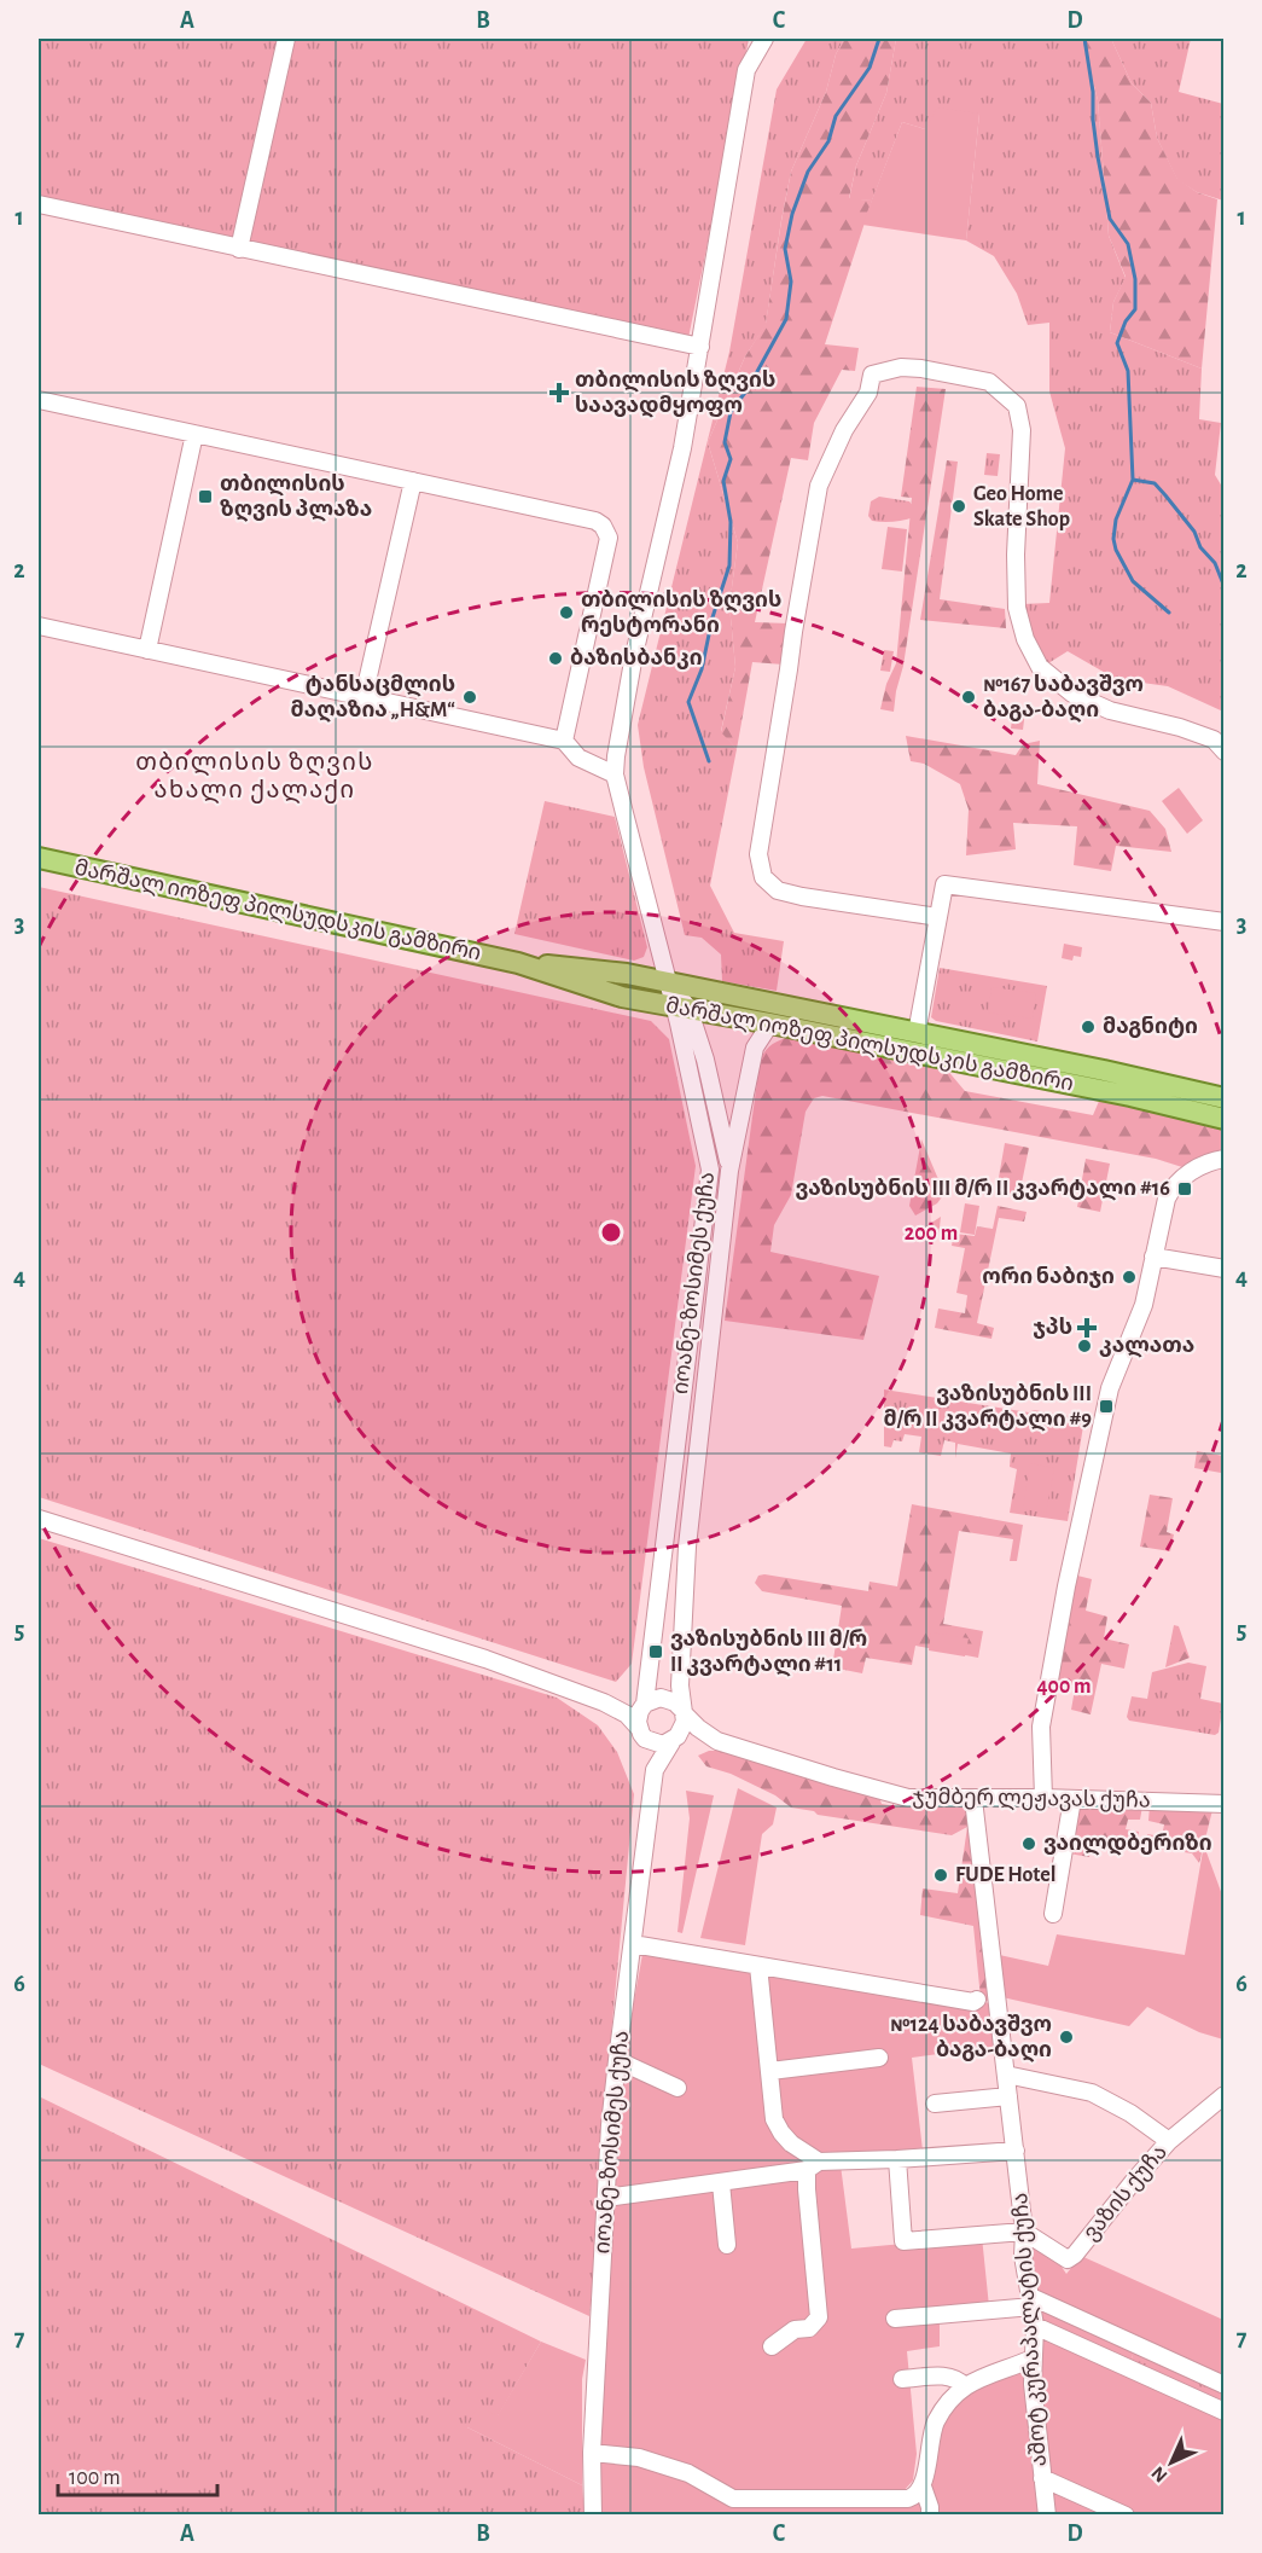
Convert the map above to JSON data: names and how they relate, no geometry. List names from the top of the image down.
{
  "streets": {
    "main road": ["მარშალ იოზეფ პილსუდსკის გამზირი"],
    "street": [
      "იოანე-ზოსიმეს ქუჩა",
      "ჯუმბერ ლეჟავას ქუჩა",
      "ვაზის ქუჩა",
      "აშოტ კურაპალატის ქუჩა"
    ]
  },
  "crossings": [
    ["მარშალ იოზეფ პილსუდსკის გამზირი", "იოანე-ზოსიმეს ქუჩა"],
    ["იოანე-ზოსიმეს ქუჩა", "ჯუმბერ ლეჟავას ქუჩა"],
    ["ჯუმბერ ლეჟავას ქუჩა", "აშოტ კურაპალატის ქუჩა"],
    ["ვაზის ქუჩა", "აშოტ კურაპალატის ქუჩა"]
  ],
  "districts": ["თბილისის ზღვის ახალი ქალაქი"],
  "places": {
    "health": ["თბილისის ზღვის საავადმყოფო", "ჯპს"],
    "transit": [
      "თბილისის ზღვის პლაზა",
      "ვაზისუბნის III მ/რ II კვარტალი #16",
      "ვაზისუბნის III მ/რ II კვარტალი #9",
      "ვაზისუბნის III მ/რ II კვარტალი #11"
    ],
    "other": [
      "Geo Home Skate Shop",
      "თბილისის ზღვის რესტორანი",
      "ბაზისბანკი",
      "ტანსაცმლის მაღაზია „H&M“",
      "№167 საბავშვო ბაგა-ბაღი",
      "მაგნიტი",
      "ორი ნაბიჯი",
      "კალათა",
      "ვაილდბერიზი",
      "FUDE Hotel",
      "№124 საბავშვო ბაგა-ბაღი"
    ]
  },
  "scale_bar": "100 m",
  "north": "bottom left",
  "grid": {
    "columns": [
      "A",
      "B",
      "C",
      "D"
    ],
    "rows": [
      "1",
      "2",
      "3",
      "4",
      "5",
      "6",
      "7"
    ]
  },
  "rings": ["200 m", "400 m"]
}
